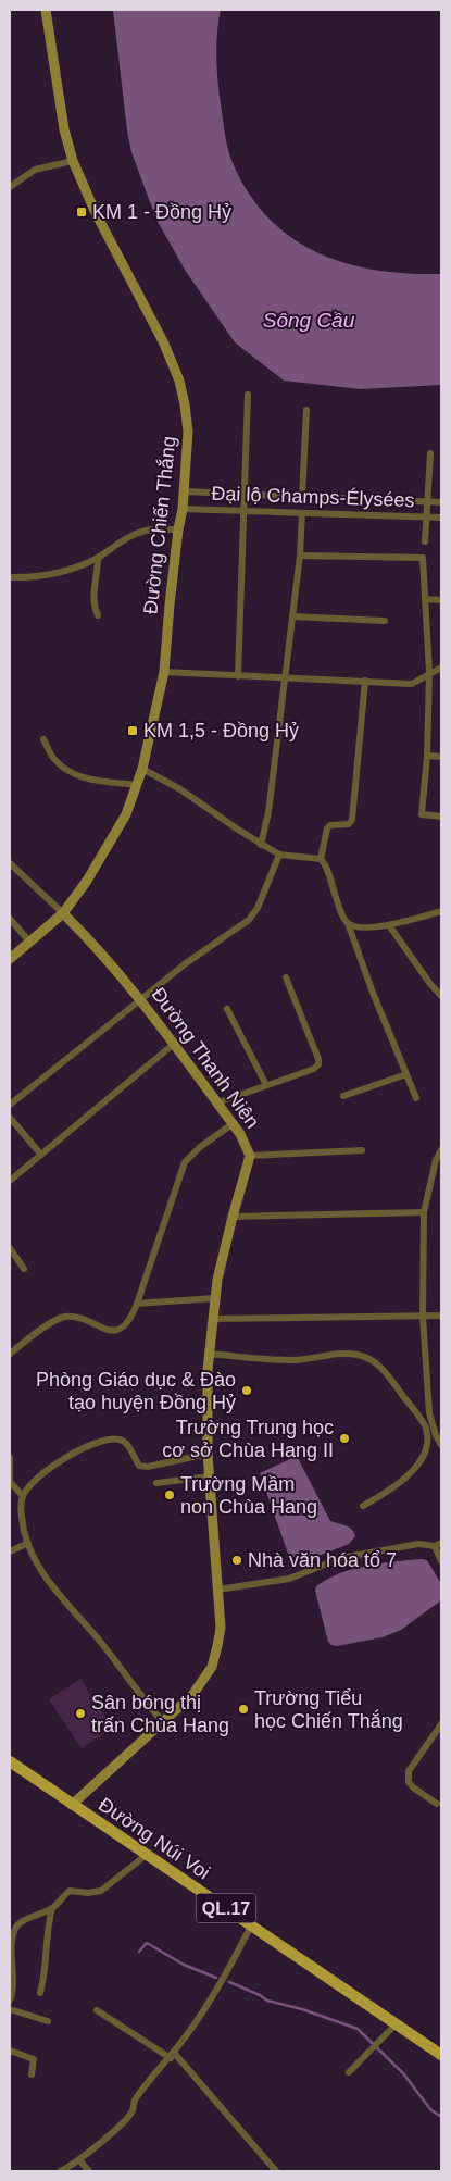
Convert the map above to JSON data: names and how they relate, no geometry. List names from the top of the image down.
{
  "streets": {
    "main road": [
      "Đường Chiến Thắng",
      "Đường Thanh Niên",
      "Đường Núi Voi",
      "QL.17"
    ],
    "street": ["Đại lộ Champs-Élysées"]
  },
  "crossings": [
    ["Đại lộ Champs-Élysées", "Đường Chiến Thắng"],
    ["Đường Chiến Thắng", "Đường Thanh Niên"],
    ["Đường Thanh Niên", "Đường Núi Voi"]
  ],
  "water": ["Sông Cầu"],
  "places": {
    "transit": ["KM 1 - Đồng Hỷ", "KM 1,5 - Đồng Hỷ"],
    "other": [
      "Phòng Giáo dục & Đào tạo huyện Đồng Hỷ",
      "Trường Trung học cơ sở Chùa Hang II",
      "Trường Mầm non Chùa Hang",
      "Nhà văn hóa tổ 7",
      "Trường Tiểu học Chiến Thắng",
      "Sân bóng thị trấn Chùa Hang"
    ]
  }
}
